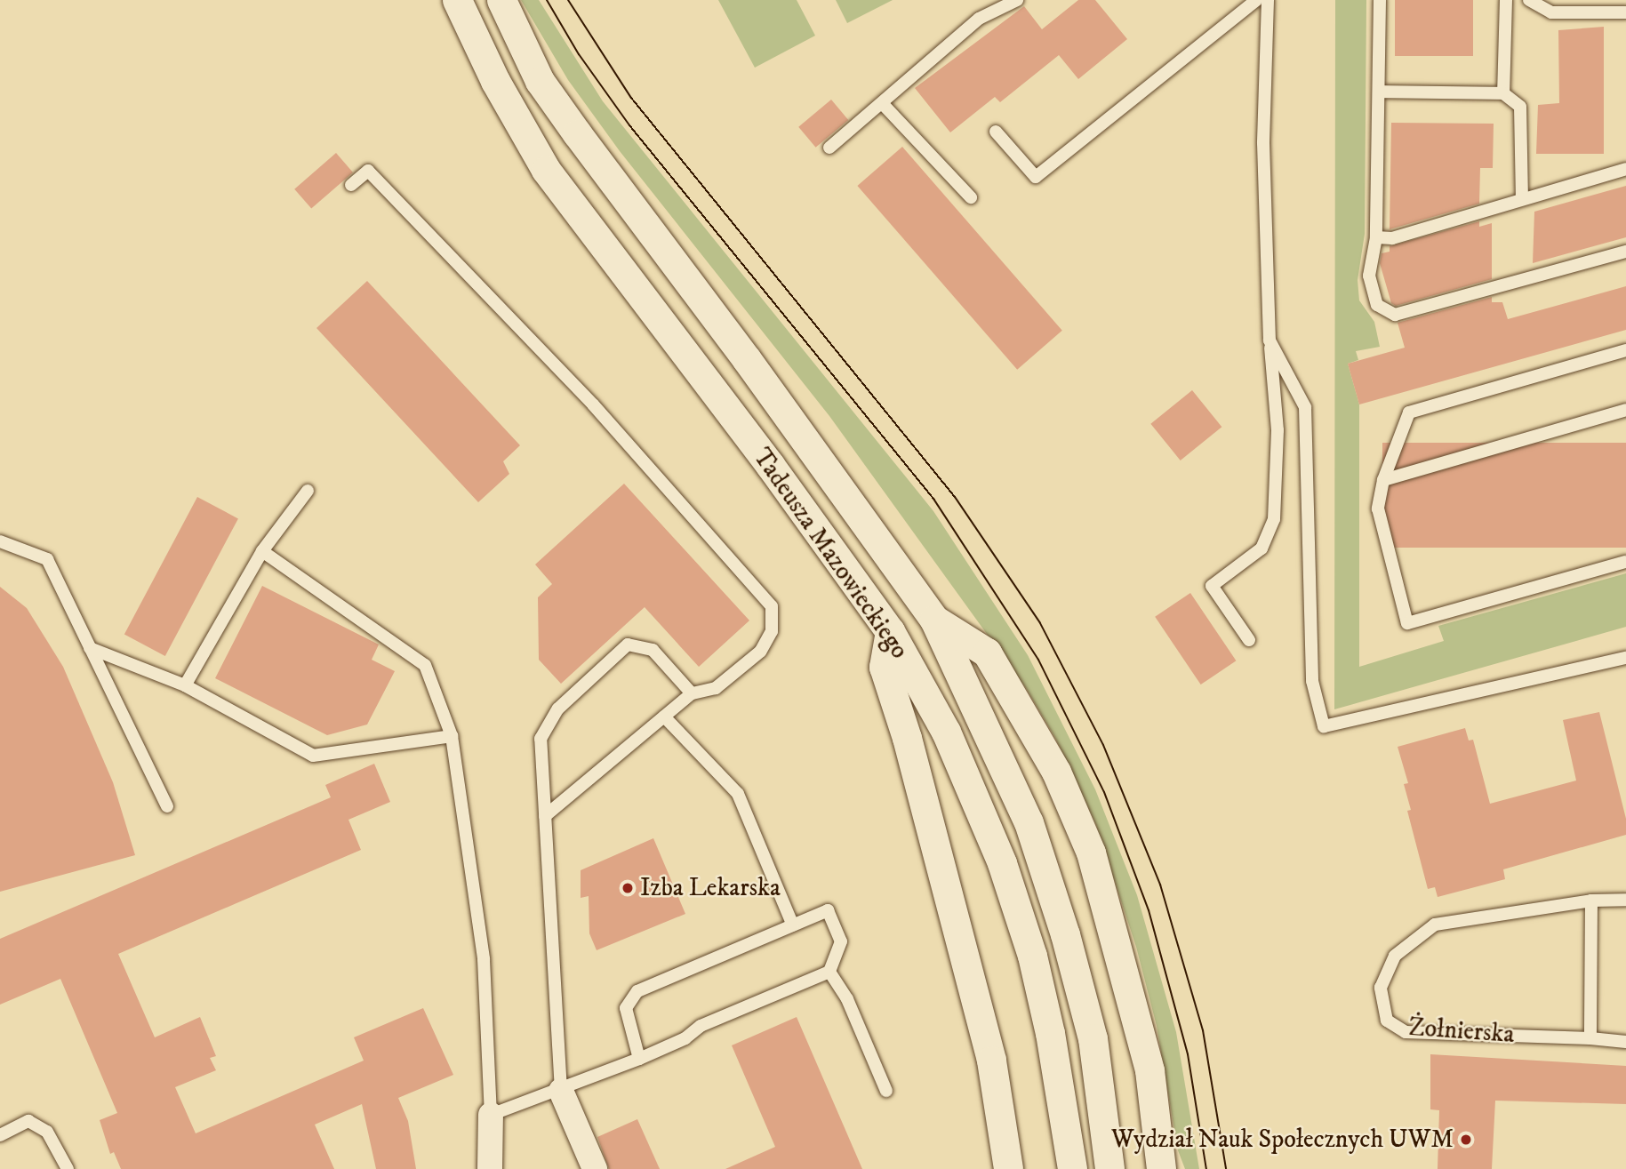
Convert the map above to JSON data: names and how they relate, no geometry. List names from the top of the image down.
{
  "streets": {
    "street": ["Tadeusza Mazowieckiego"],
    "lane": ["Żołnierska"]
  },
  "places": ["Izba Lekarska", "Wydział Nauk Społecznych UWM"]
}
